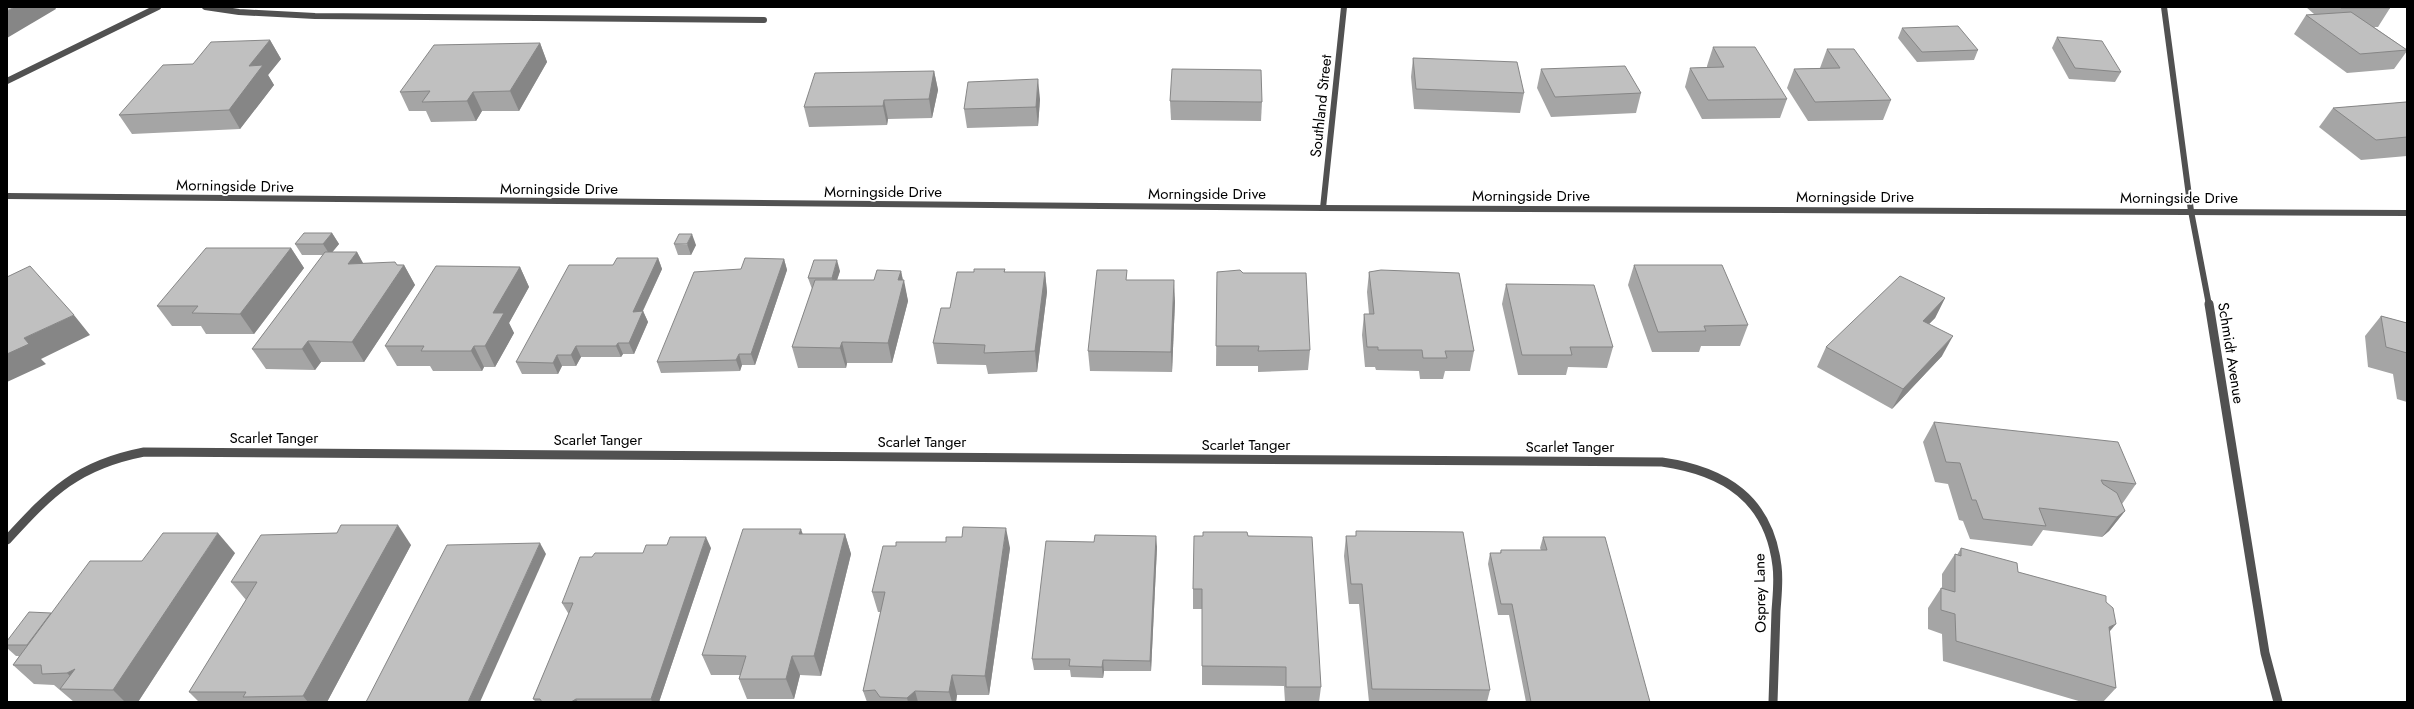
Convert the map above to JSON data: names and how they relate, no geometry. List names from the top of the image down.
{
  "streets": {
    "street": [
      "Southland Street",
      "Morningside Drive",
      "Schmidt Avenue",
      "Scarlet Tanger",
      "Osprey Lane"
    ]
  },
  "crossings": [
    ["Southland Street", "Morningside Drive"],
    ["Morningside Drive", "Schmidt Avenue"],
    ["Scarlet Tanger", "Osprey Lane"]
  ]
}
